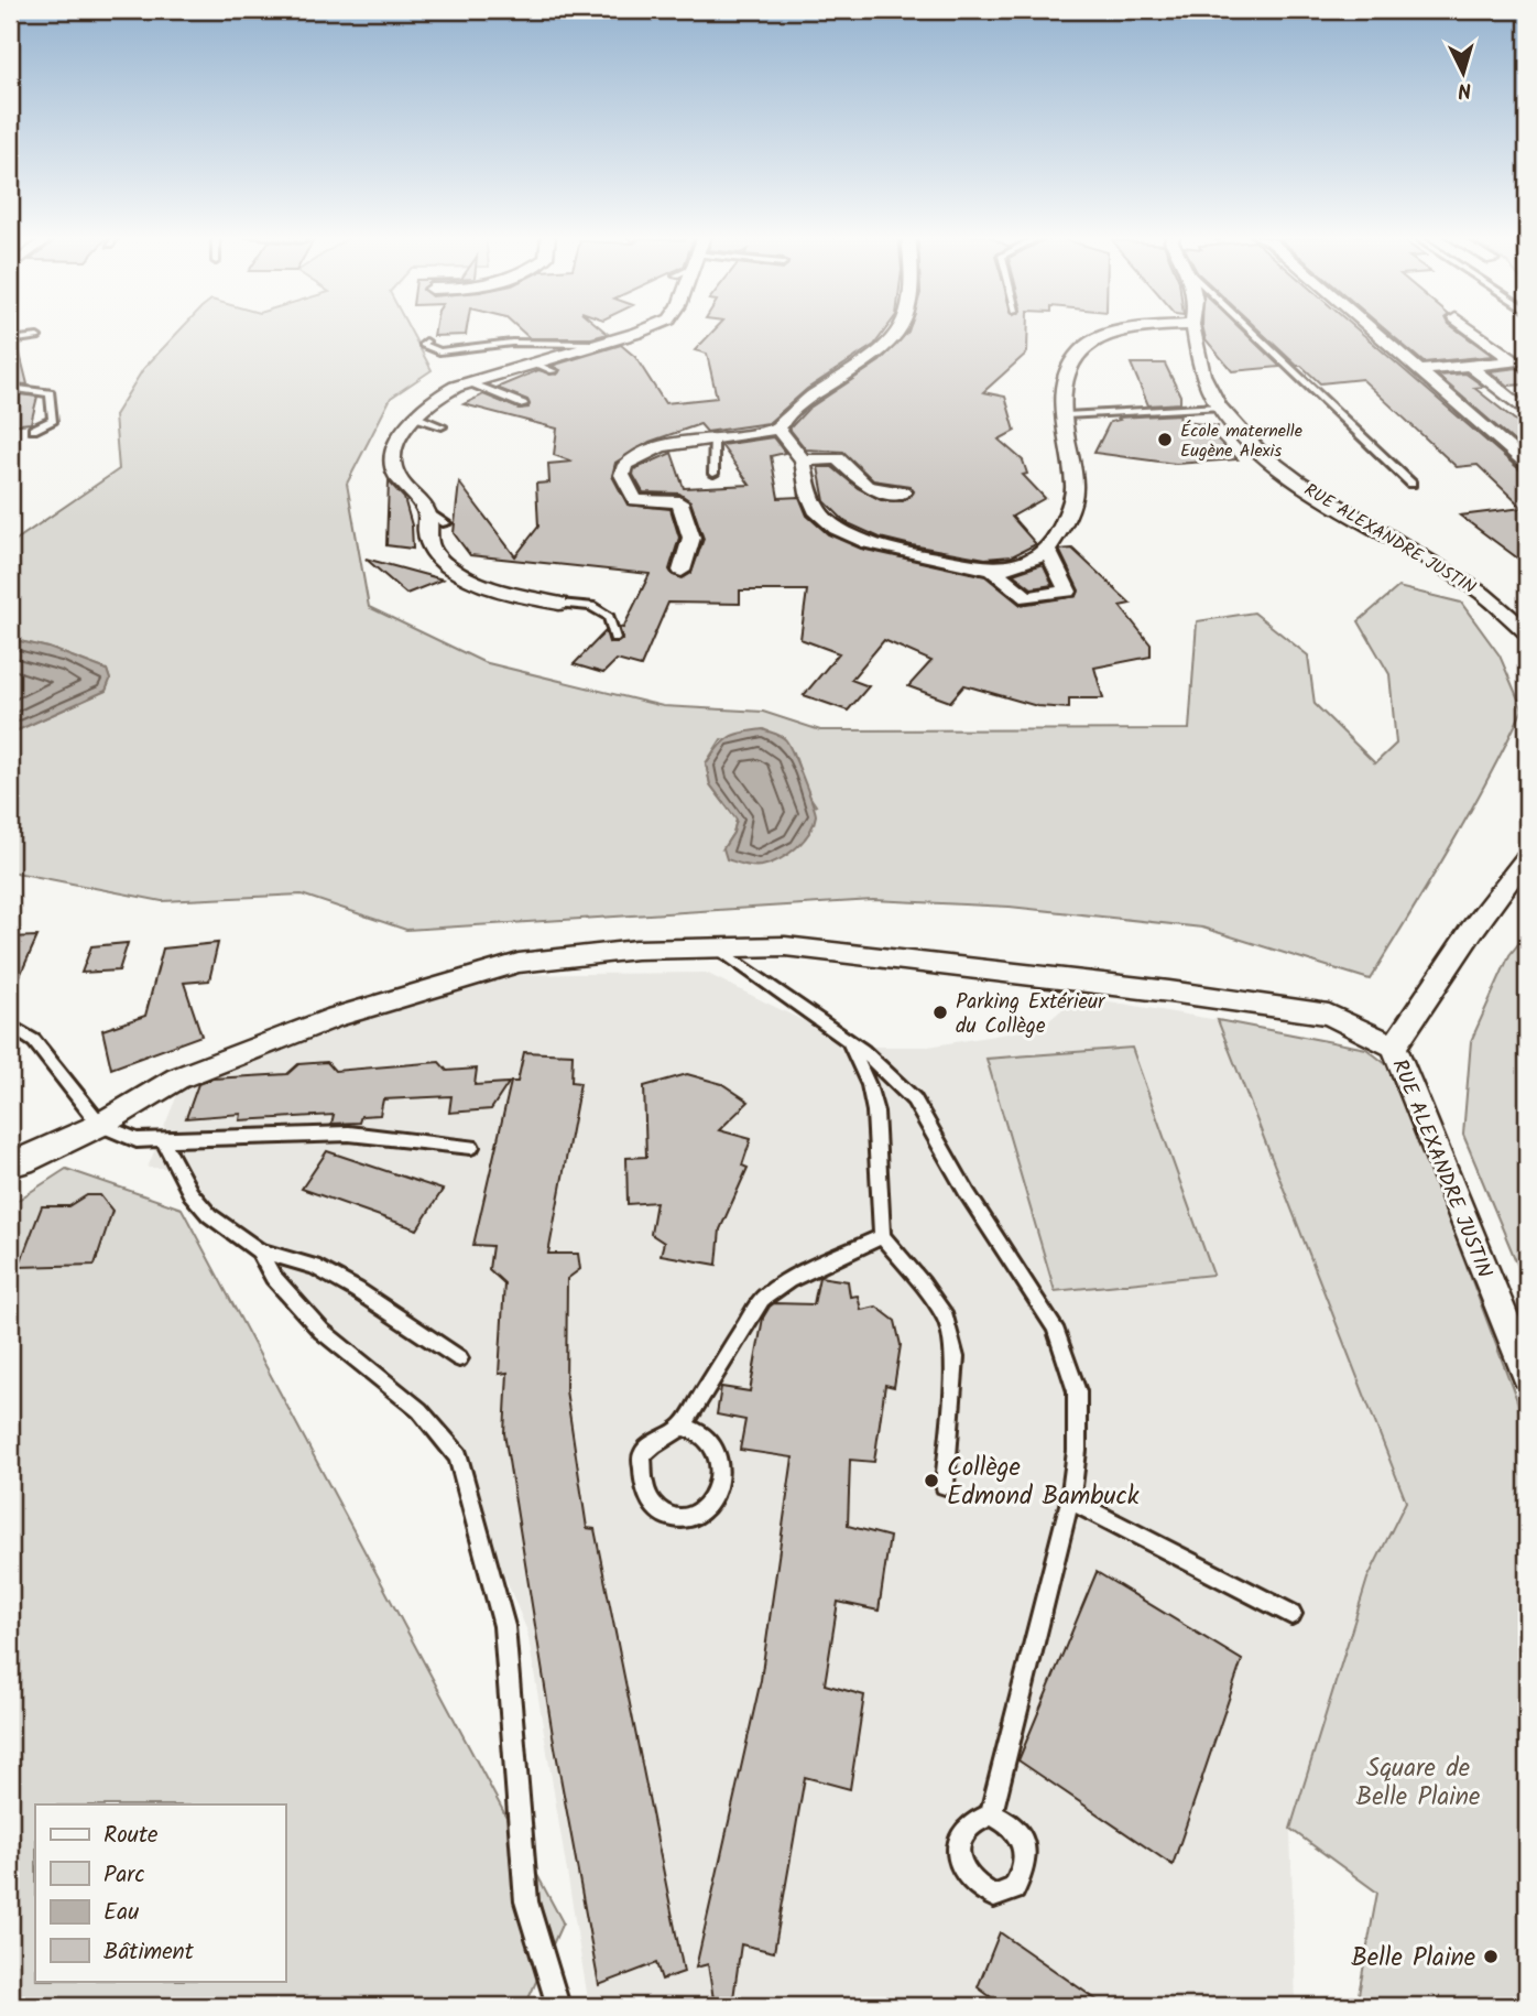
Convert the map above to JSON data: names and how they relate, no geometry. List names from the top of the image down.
{
  "streets": {
    "street": ["RUE ALEXANDRE JUSTIN"]
  },
  "parks": ["Square de Belle Plaine"],
  "places": [
    "École maternelle Eugène Alexis",
    "Parking Extérieur du Collège",
    "Collège Edmond Bambuck",
    "Belle Plaine"
  ],
  "legend": [
    "Route",
    "Parc",
    "Eau",
    "Bâtiment"
  ],
  "north": "bottom"
}
